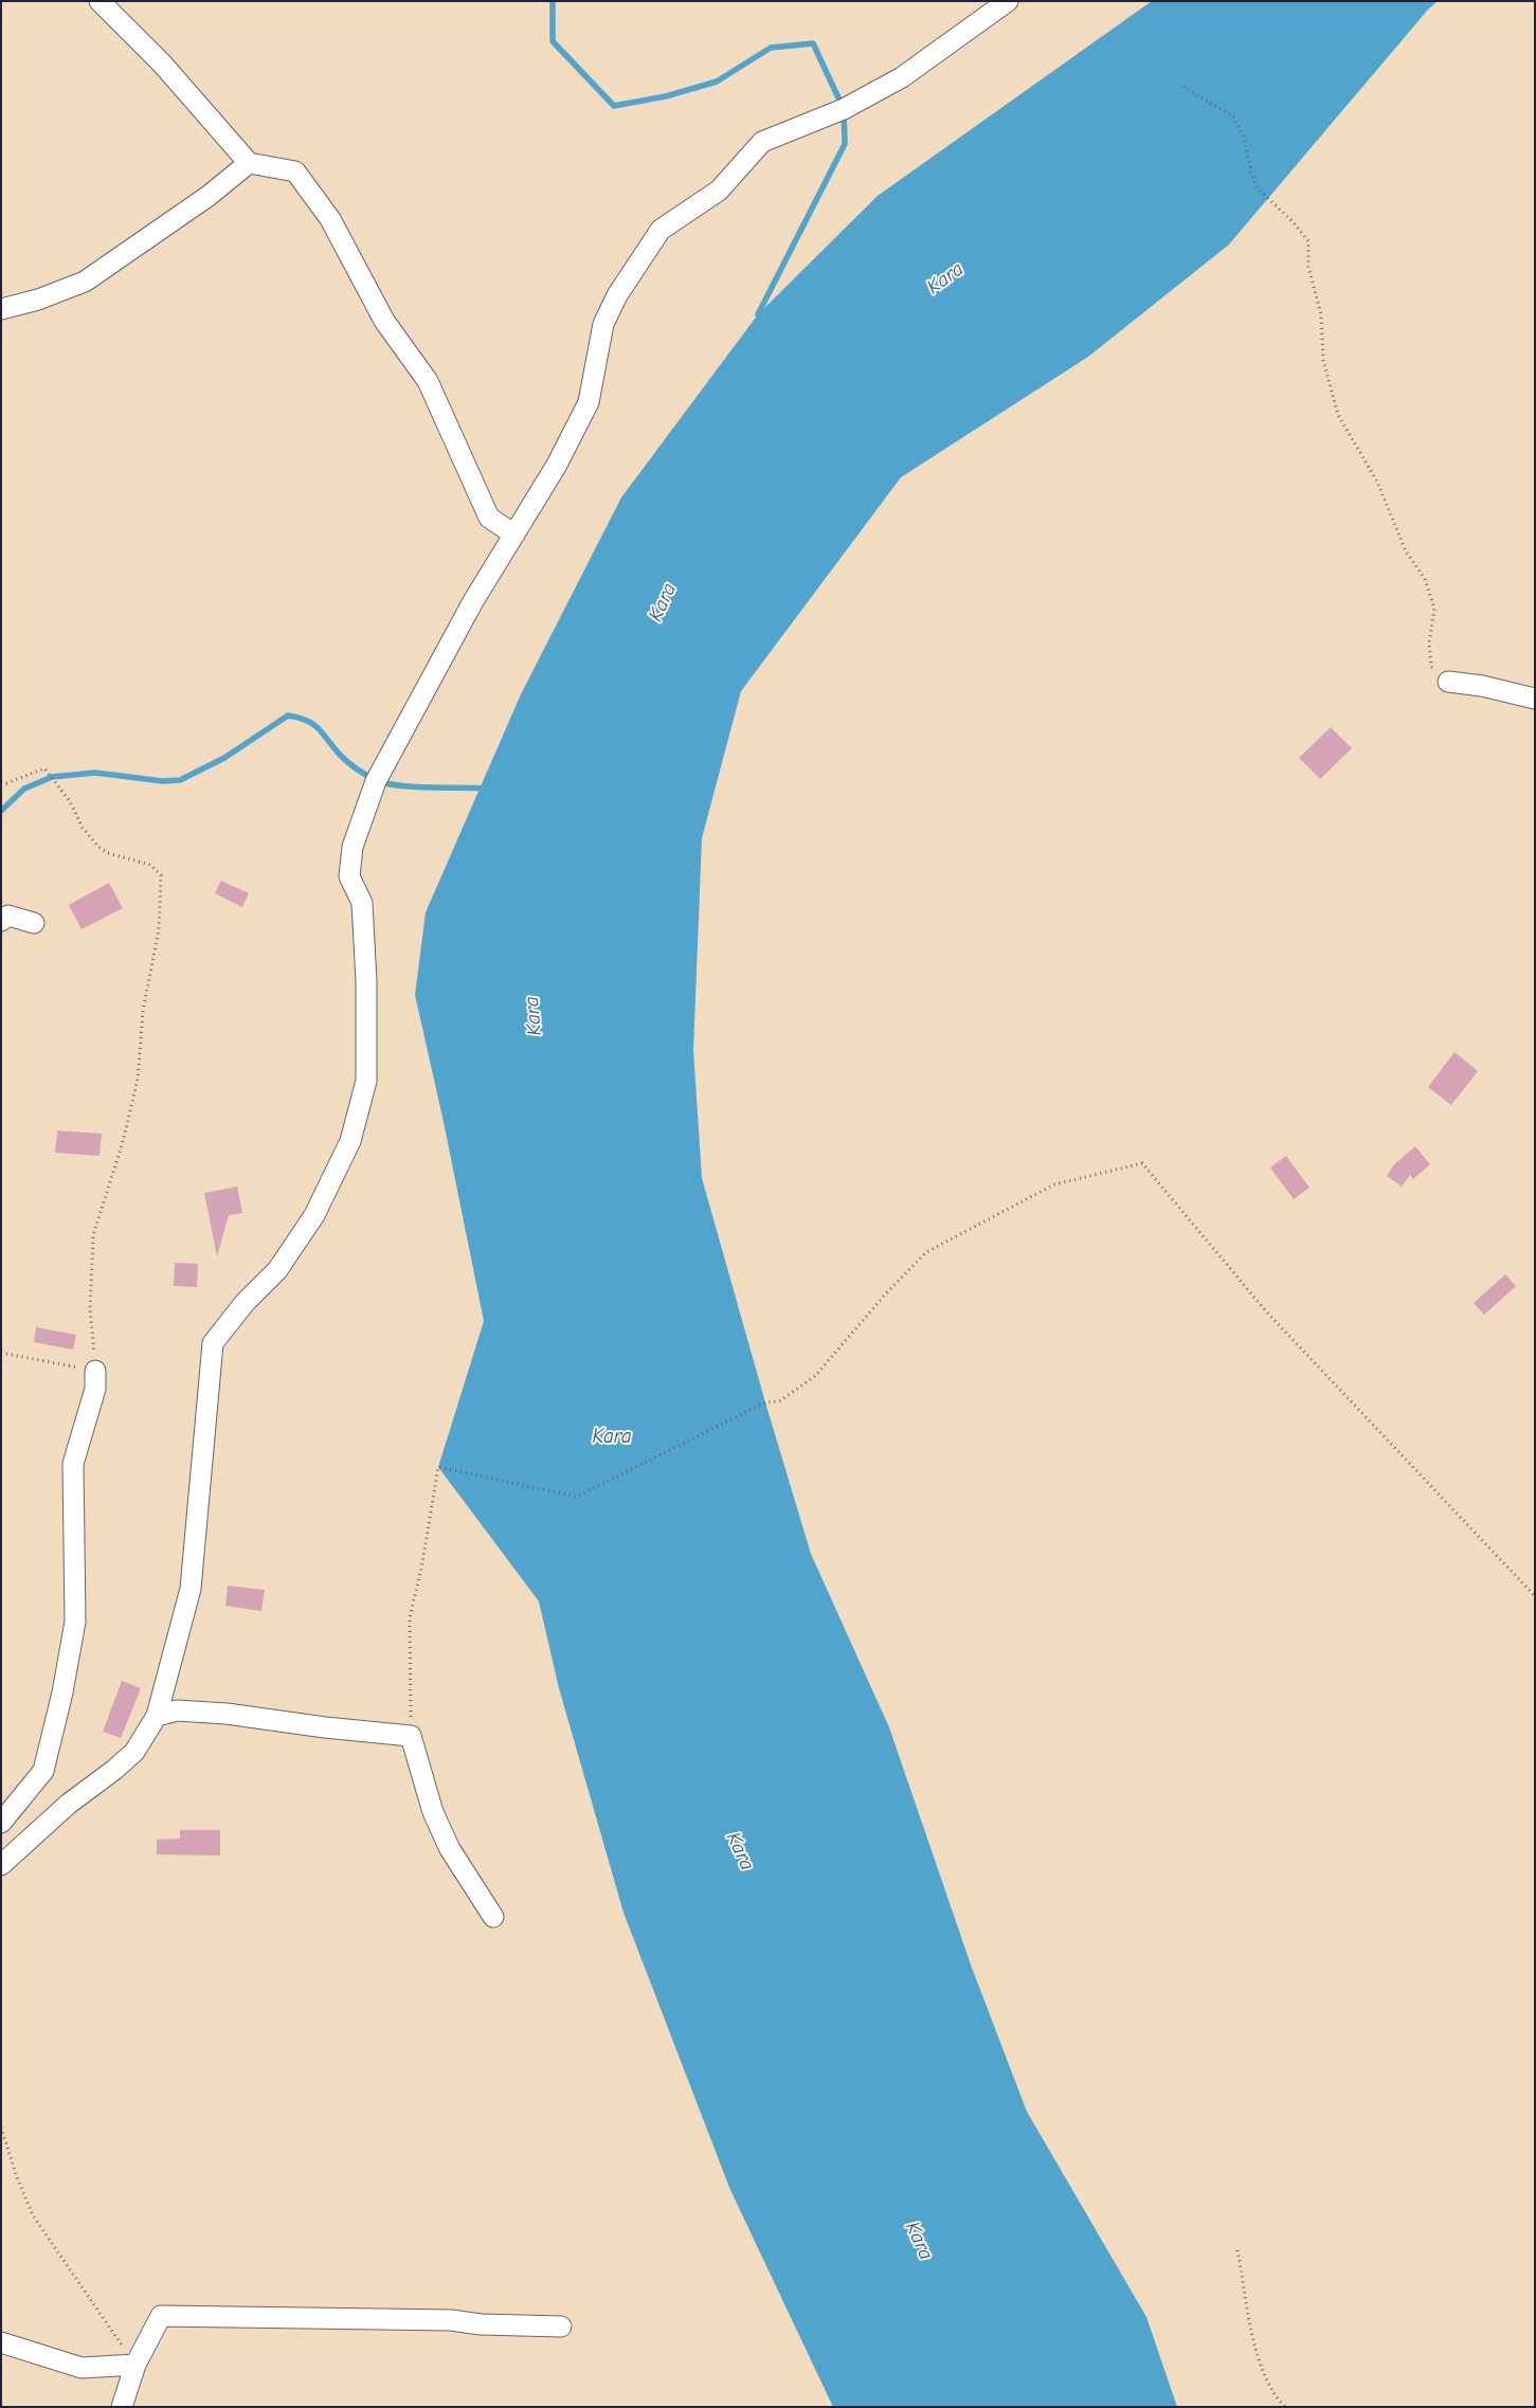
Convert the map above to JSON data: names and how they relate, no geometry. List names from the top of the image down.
{
  "water": ["Kara"]
}
